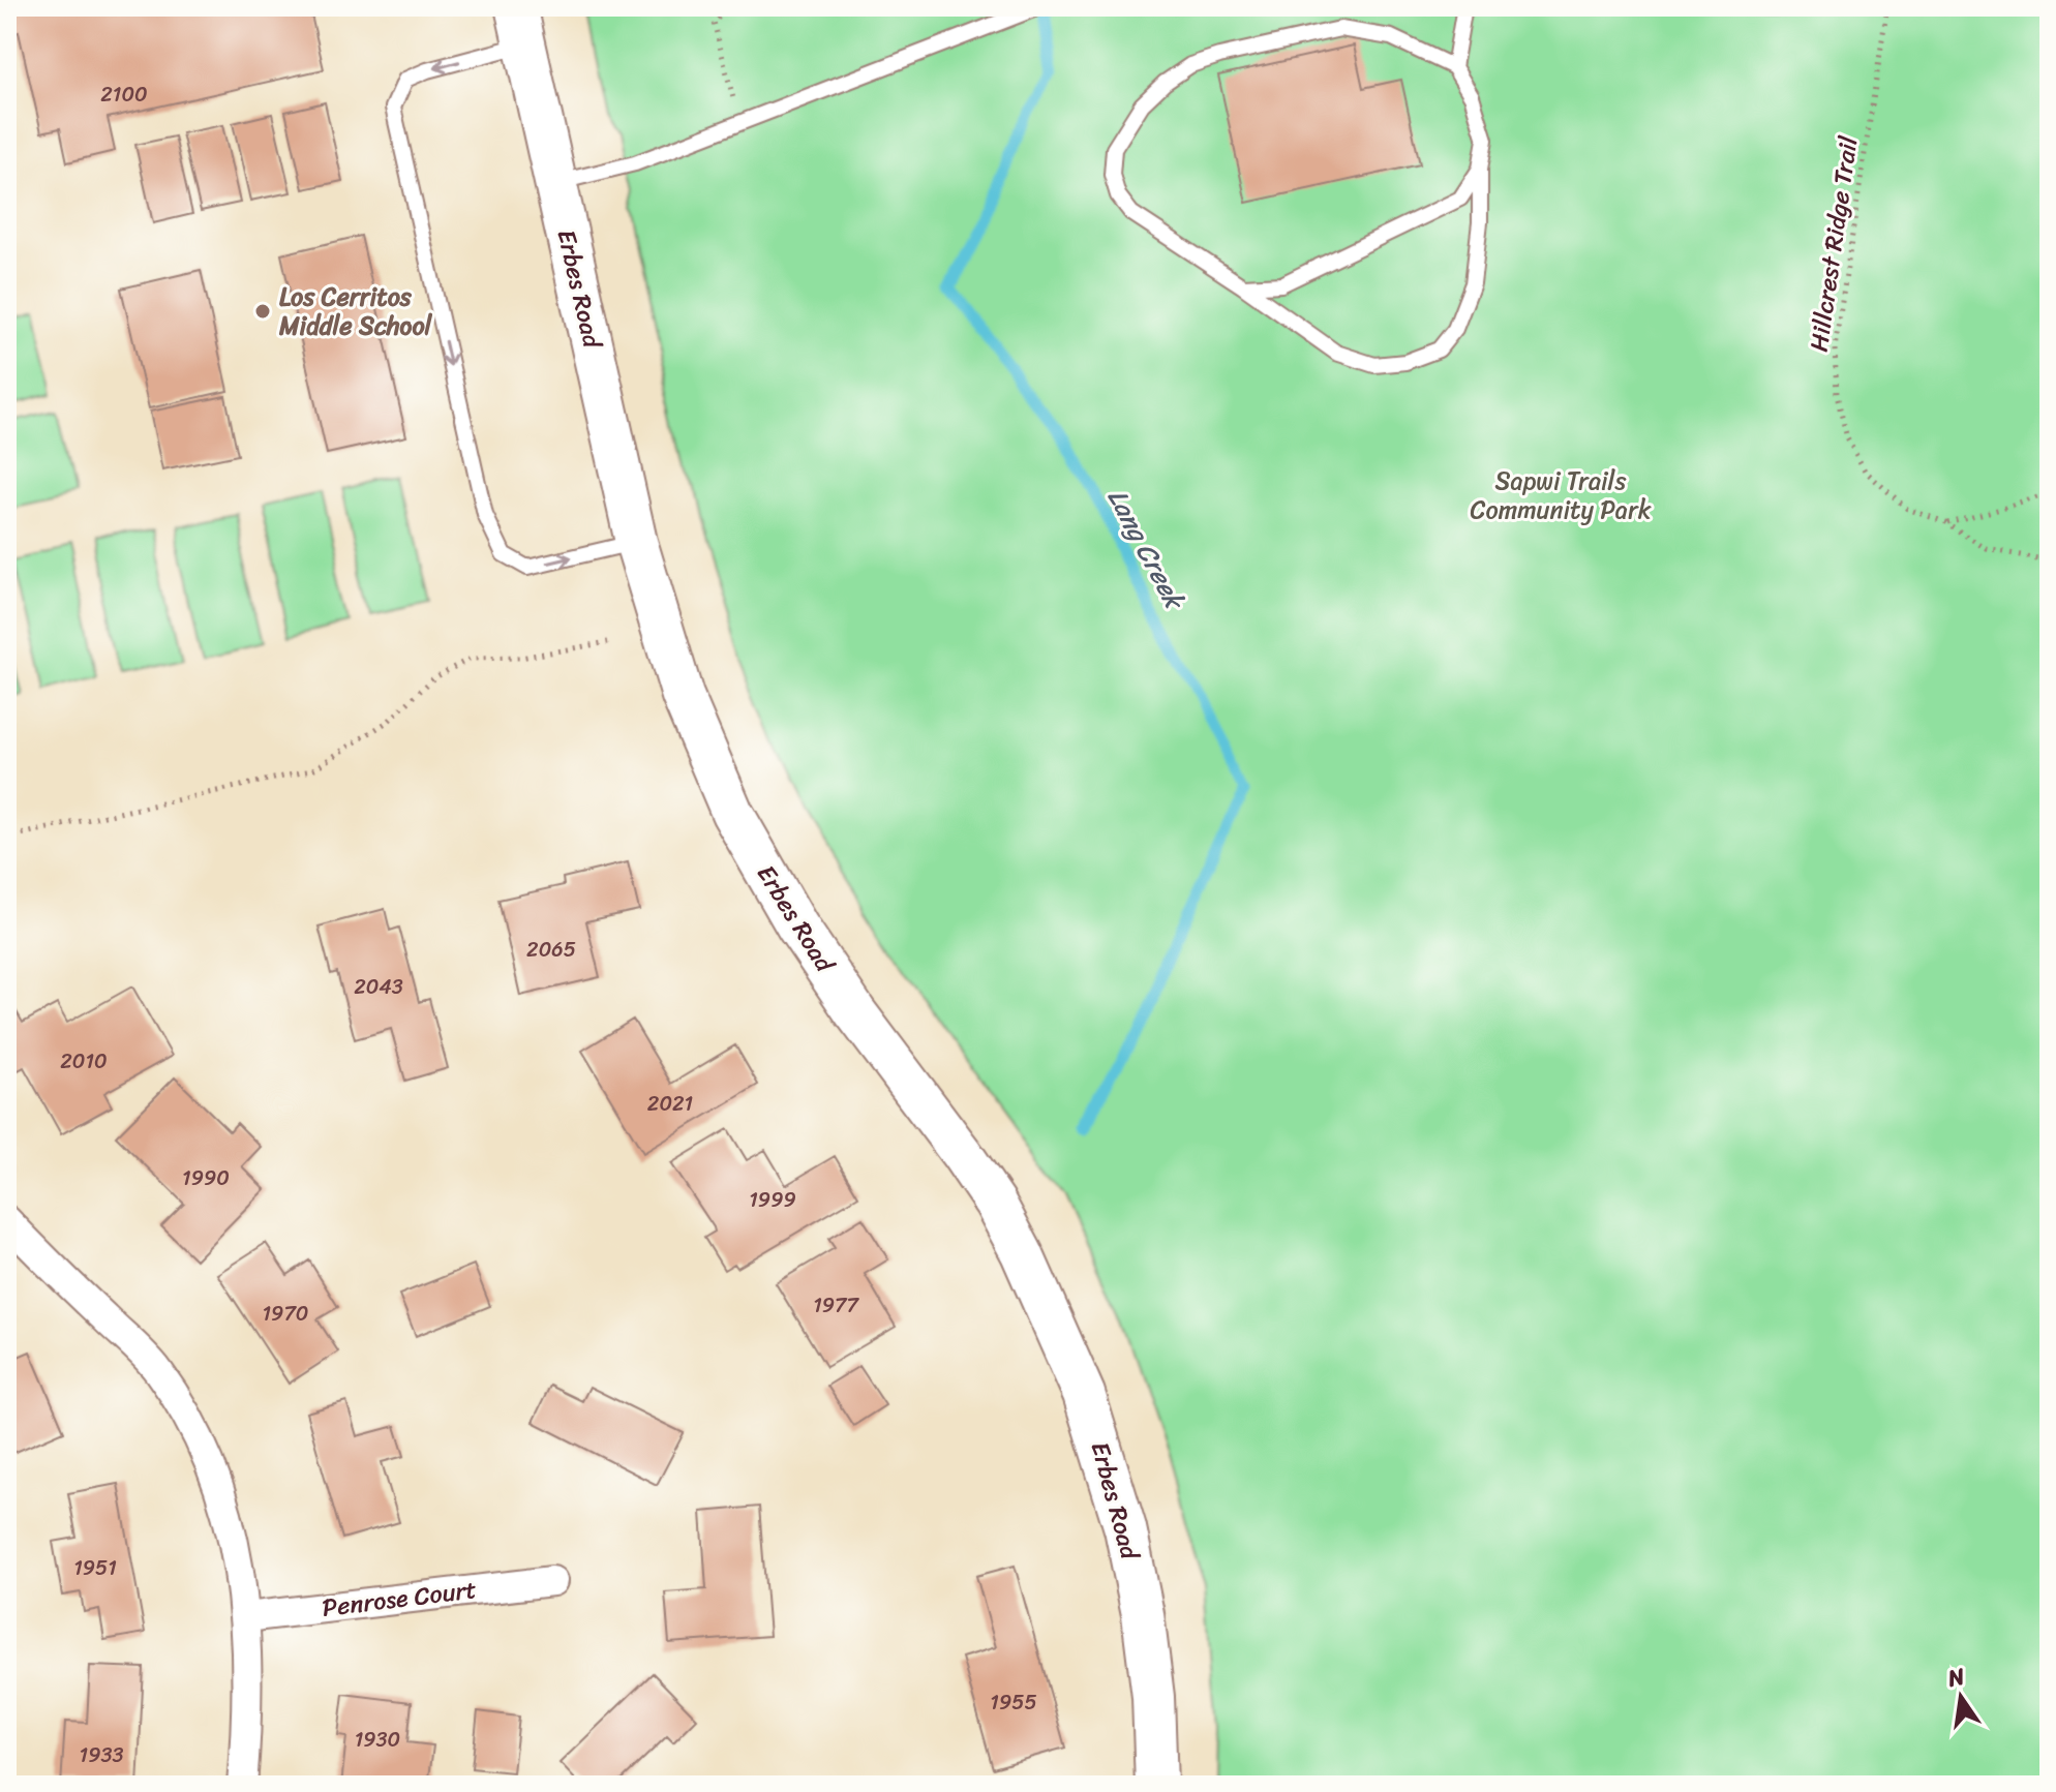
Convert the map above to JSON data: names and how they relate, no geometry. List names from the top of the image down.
{
  "streets": {
    "main road": ["Erbes Road"],
    "street": ["Penrose Court"],
    "path": ["Hillcrest Ridge Trail"]
  },
  "water": ["Lang Creek"],
  "parks": ["Sapwi Trails Community Park"],
  "places": ["Los Cerritos Middle School"],
  "house_numbers": [
    "2100",
    "2065",
    "2043",
    "2010",
    "2021",
    "1990",
    "1999",
    "1977",
    "1970",
    "1951",
    "1955",
    "1930",
    "1933"
  ],
  "north": "top"
}
